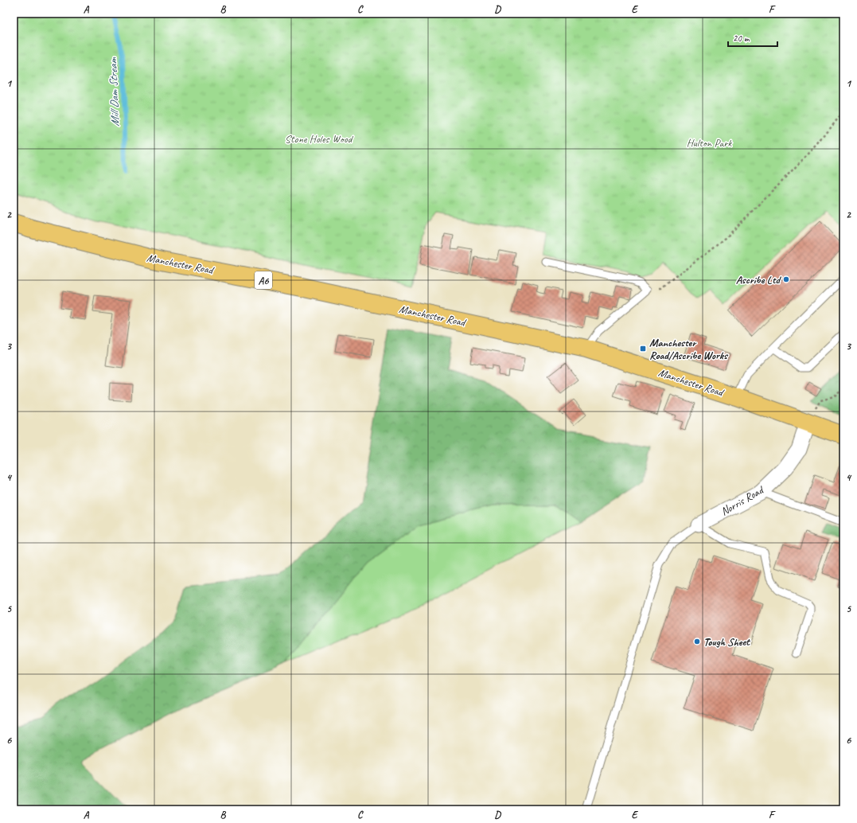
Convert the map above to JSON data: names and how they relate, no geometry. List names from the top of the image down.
{
  "streets": {
    "highway": ["Manchester Road", "A6"],
    "street": ["Norris Road"]
  },
  "crossings": [
    ["Manchester Road", "Norris Road"]
  ],
  "water": ["Mill Dam Stream"],
  "parks": ["Stone Holes Wood", "Hulton Park"],
  "places": {
    "other": ["Ascribe Ltd", "Tough Sheet"],
    "transit": ["Manchester Road/Ascribe Works"]
  },
  "scale_bar": "20 m",
  "grid": {
    "columns": [
      "A",
      "B",
      "C",
      "D",
      "E",
      "F"
    ],
    "rows": [
      "1",
      "2",
      "3",
      "4",
      "5",
      "6"
    ]
  }
}
